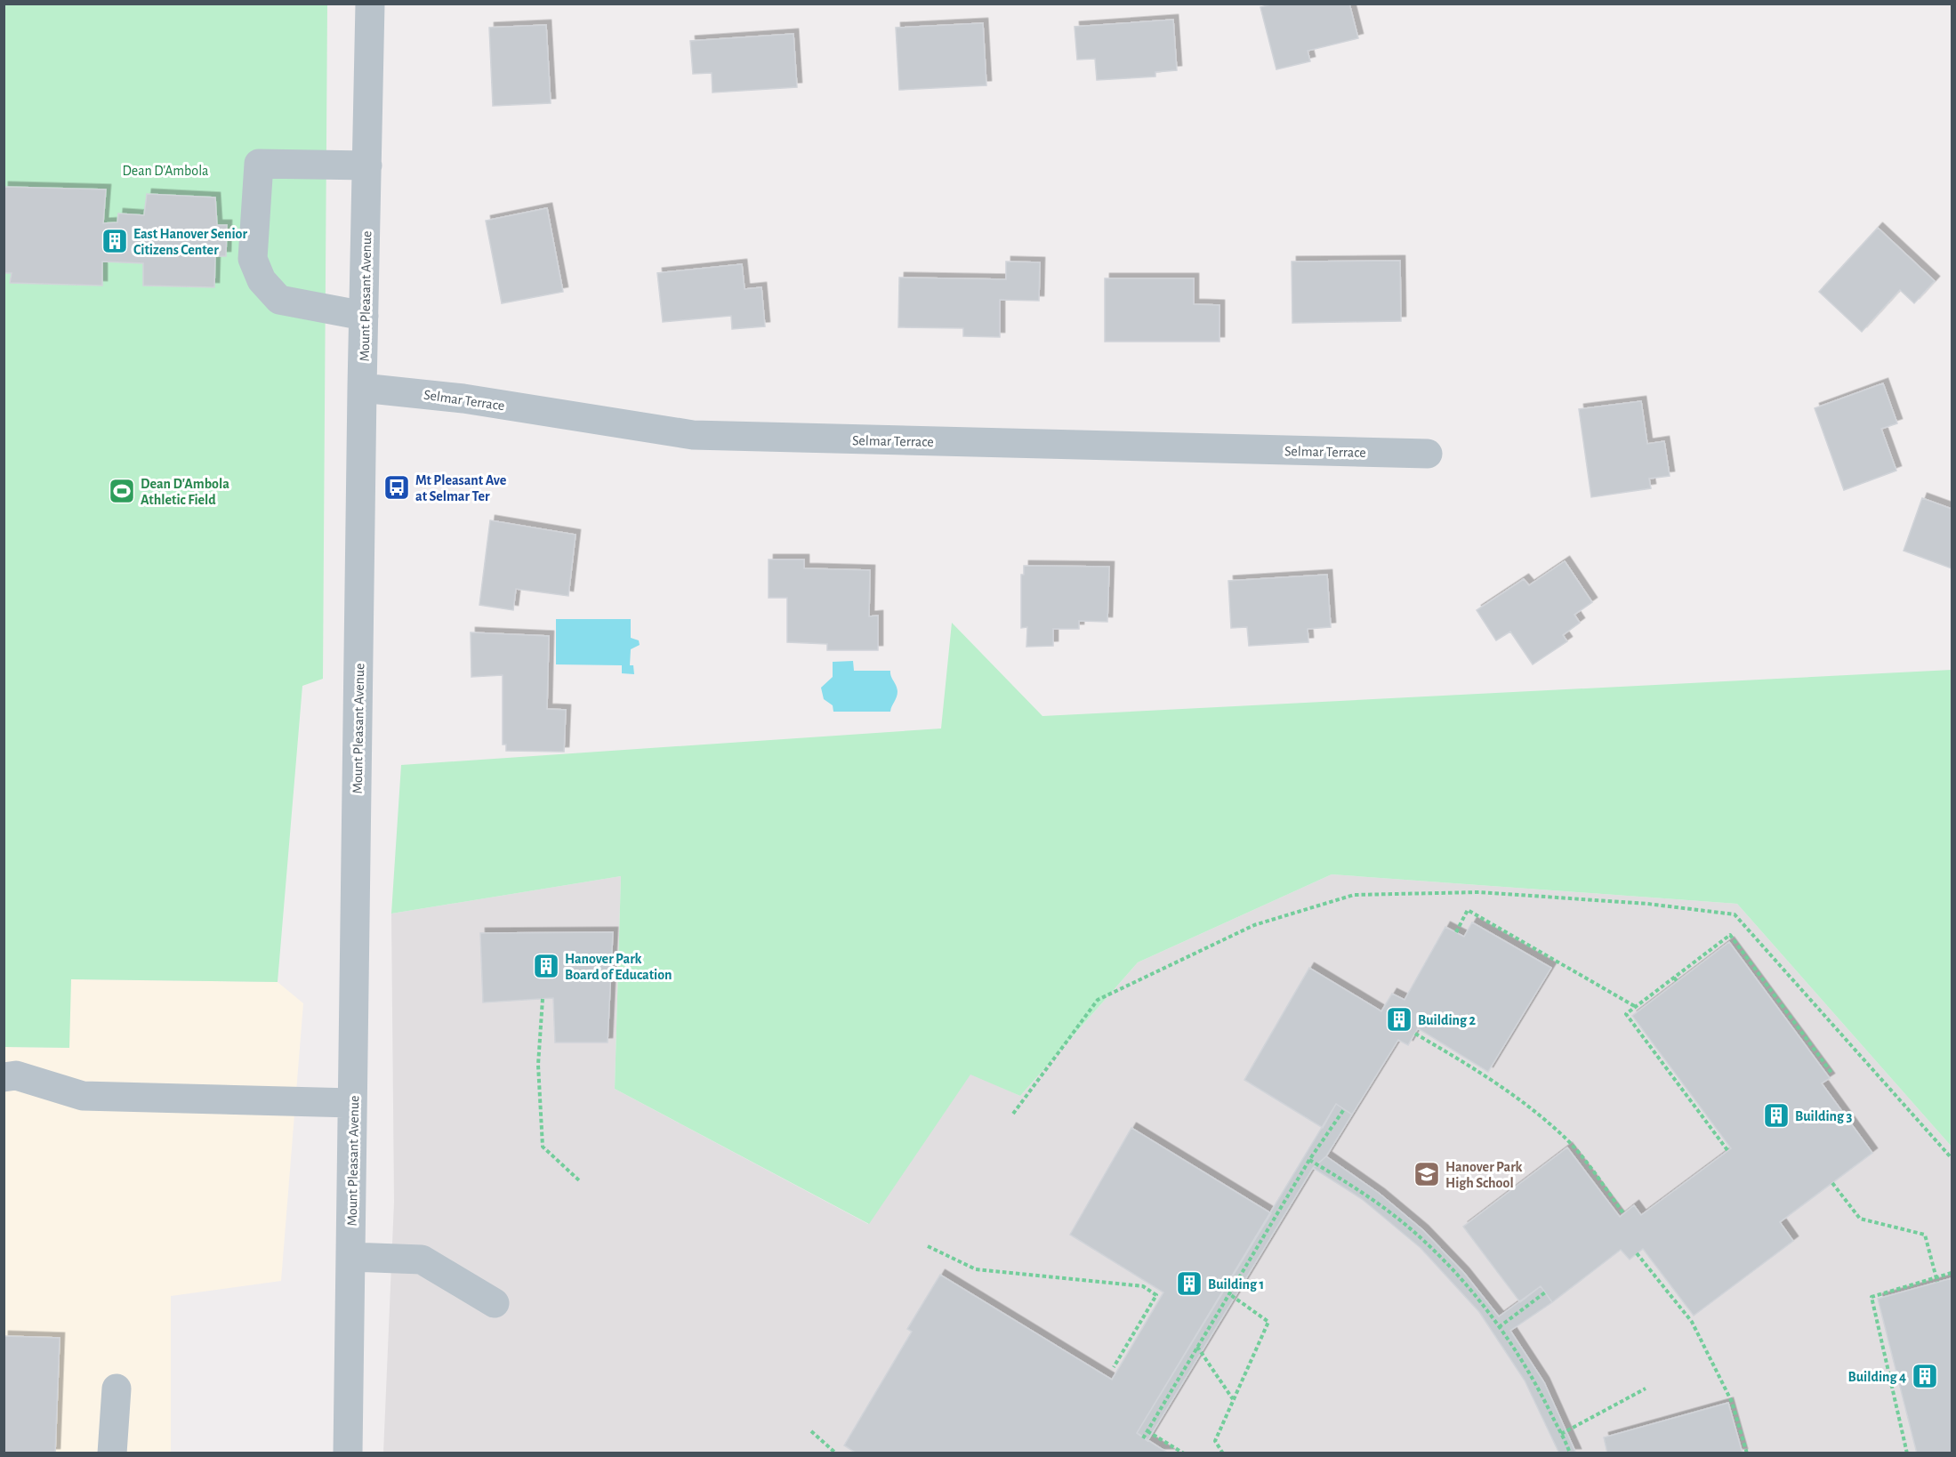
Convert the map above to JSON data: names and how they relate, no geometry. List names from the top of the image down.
{
  "streets": {
    "street": ["Mount Pleasant Avenue", "Selmar Terrace"]
  },
  "crossings": [
    ["Mount Pleasant Avenue", "Selmar Terrace"]
  ],
  "parks": ["Dean D'Ambola"],
  "places": {
    "building": [
      "East Hanover Senior Citizens Center",
      "Hanover Park Board of Education",
      "Building 2",
      "Building 3",
      "Building 1",
      "Building 4"
    ],
    "bus stop": ["Mt Pleasant Ave at Selmar Ter"],
    "sports": ["Dean D'Ambola Athletic Field"],
    "school or university": ["Hanover Park High School"]
  }
}
